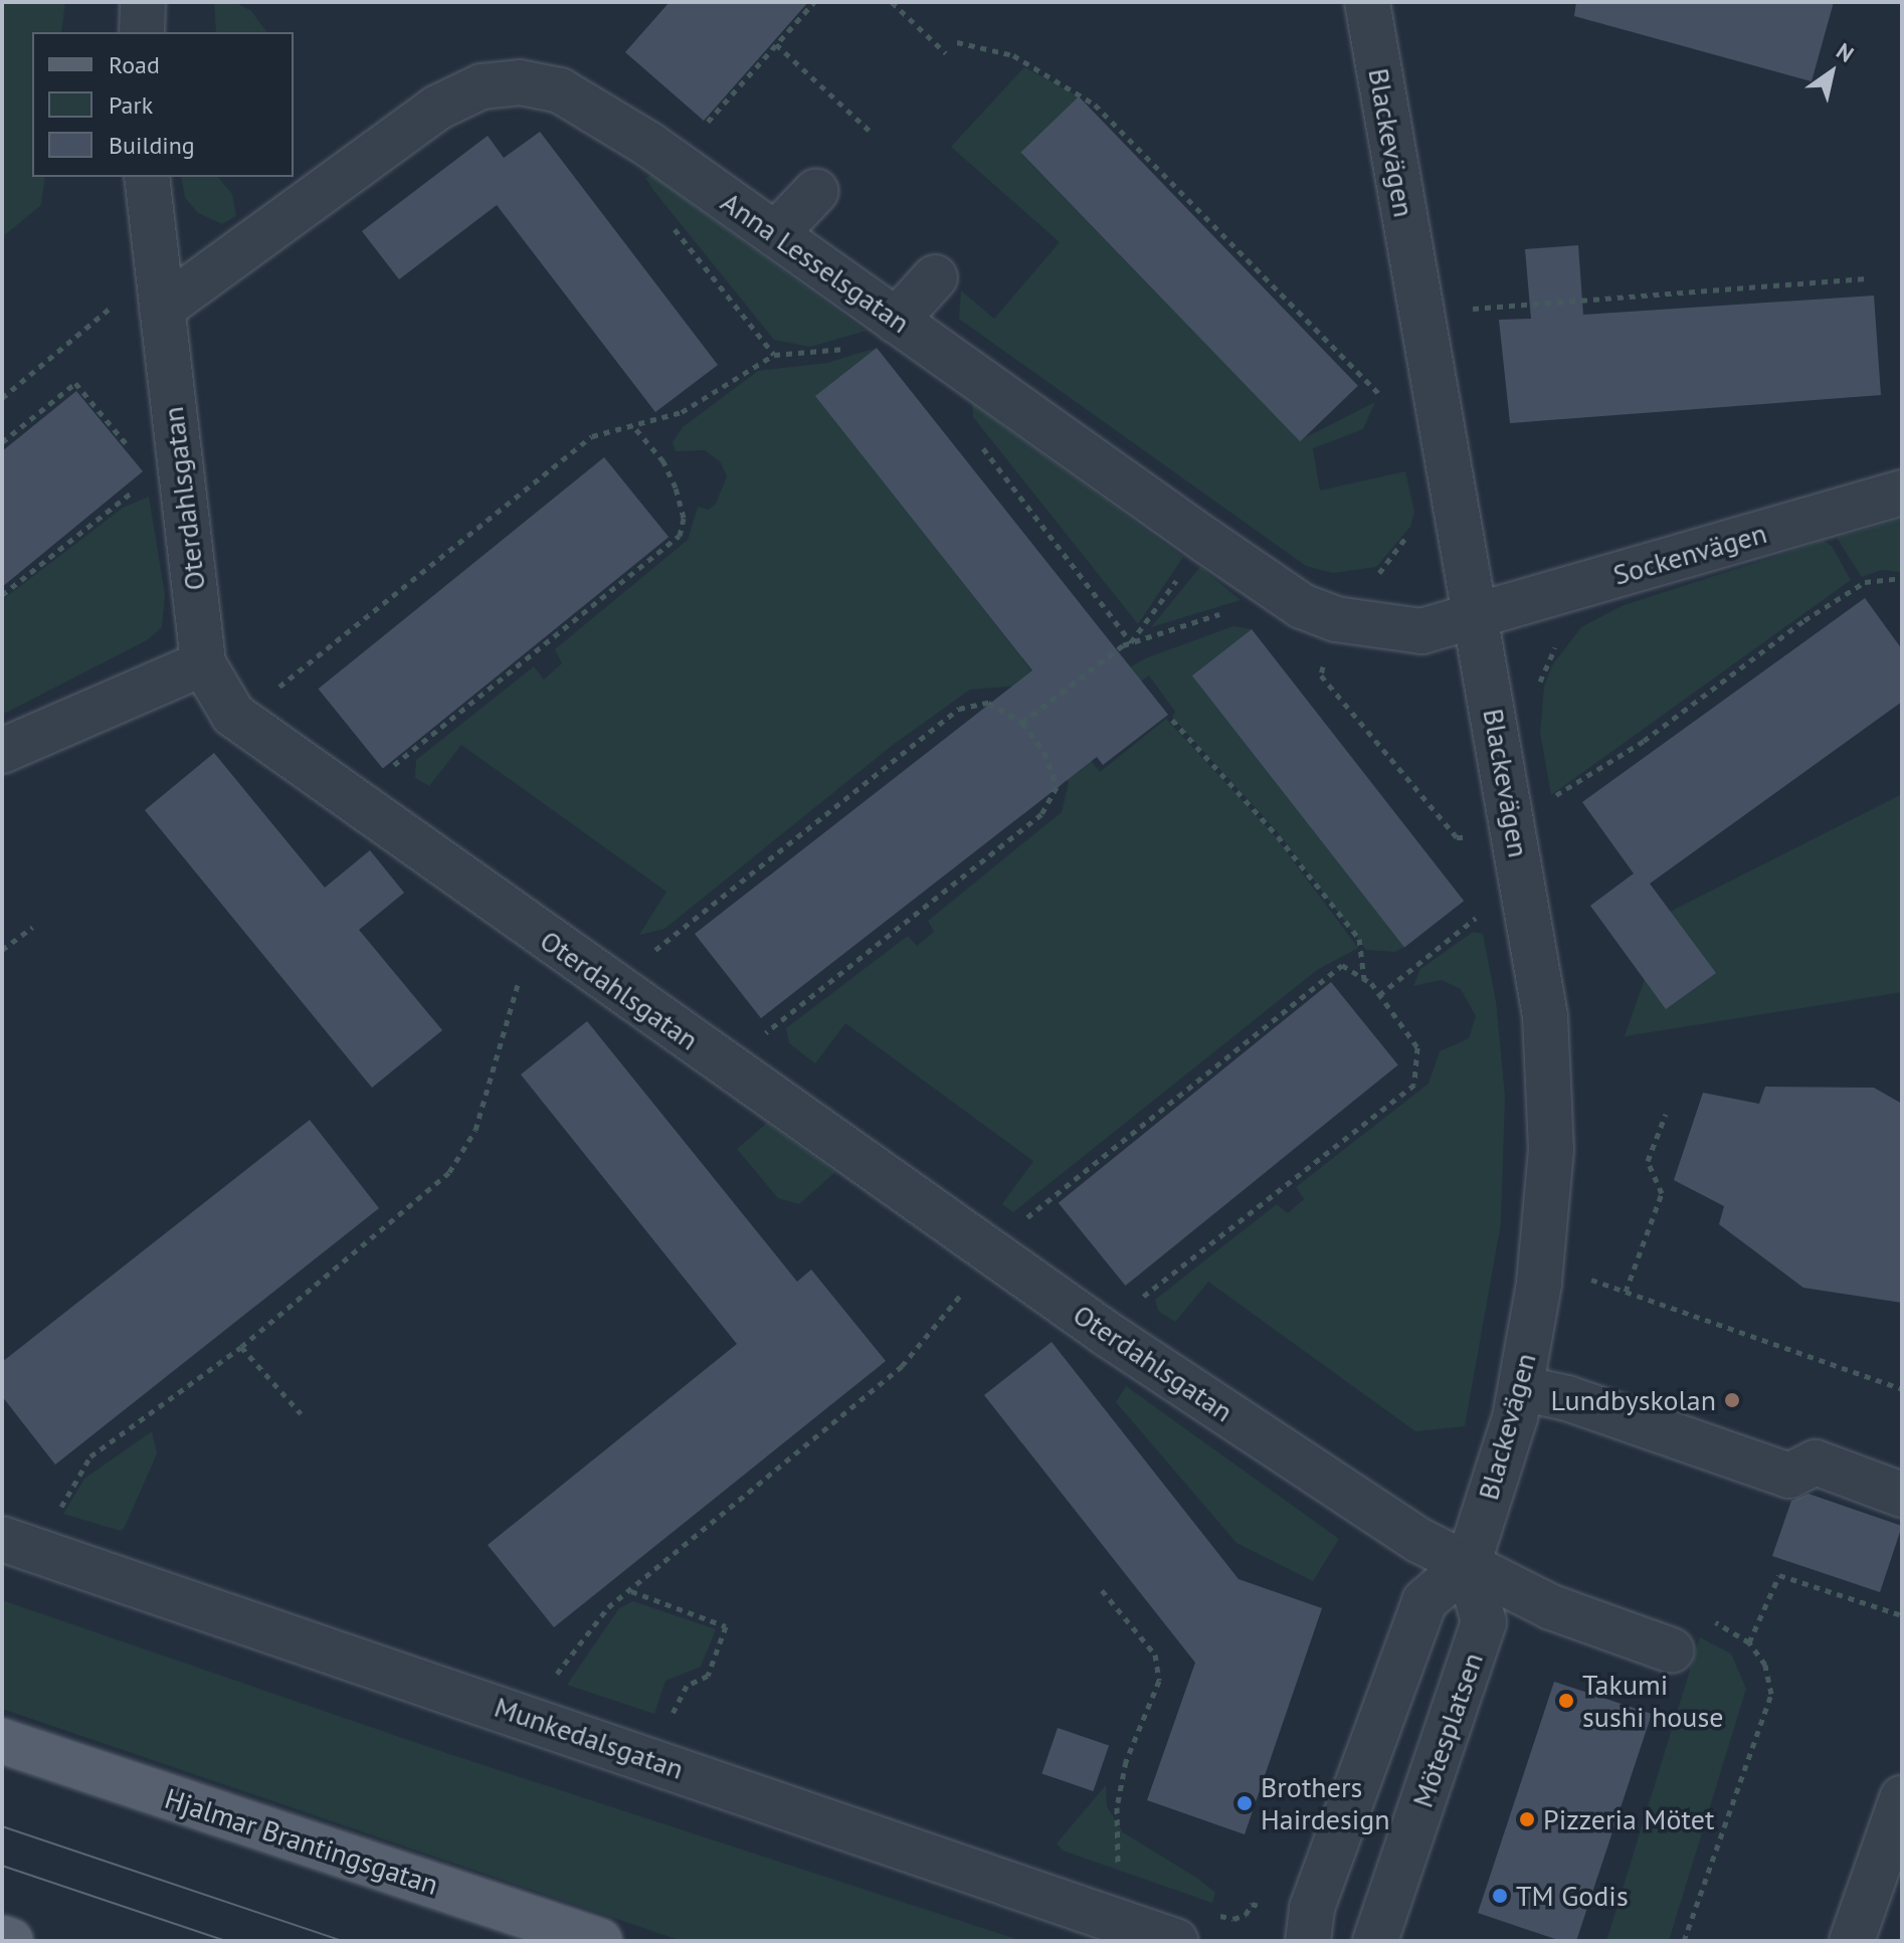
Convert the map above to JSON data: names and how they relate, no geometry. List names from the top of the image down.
{
  "streets": {
    "main road": ["Hjalmar Brantingsgatan"],
    "street": [
      "Blackevägen",
      "Anna Lesselsgatan",
      "Oterdahlsgatan",
      "Sockenvägen",
      "Mötesplatsen",
      "Munkedalsgatan"
    ]
  },
  "crossings": [
    ["Blackevägen", "Anna Lesselsgatan"],
    ["Blackevägen", "Oterdahlsgatan"],
    ["Blackevägen", "Sockenvägen"],
    ["Blackevägen", "Mötesplatsen"],
    ["Anna Lesselsgatan", "Oterdahlsgatan"],
    ["Anna Lesselsgatan", "Sockenvägen"],
    ["Oterdahlsgatan", "Mötesplatsen"]
  ],
  "places": [
    "Lundbyskolan",
    "Takumi sushi house",
    "Brothers Hairdesign",
    "Pizzeria Mötet",
    "TM Godis"
  ],
  "legend": ["Road", "Park", "Building"],
  "north": "top right"
}
